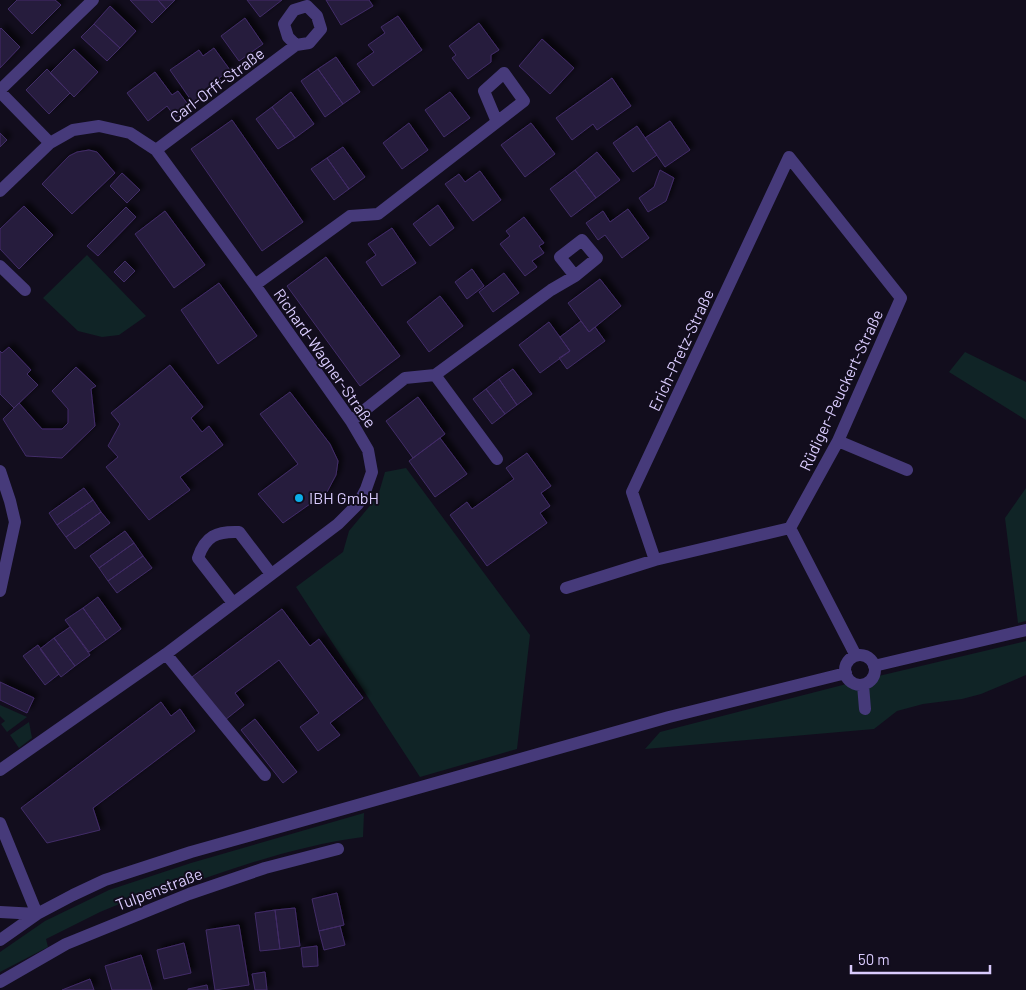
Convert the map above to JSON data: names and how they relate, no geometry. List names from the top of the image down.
{
  "streets": {
    "street": [
      "Carl-Orff-Straße",
      "Erich-Pretz-Straße",
      "Richard-Wagner-Straße",
      "Rüdiger-Peuckert-Straße",
      "Tulpenstraße"
    ]
  },
  "crossings": [
    ["Carl-Orff-Straße", "Richard-Wagner-Straße"],
    ["Erich-Pretz-Straße", "Rüdiger-Peuckert-Straße"]
  ],
  "places": ["IBH GmbH"],
  "scale_bar": "50 m"
}
